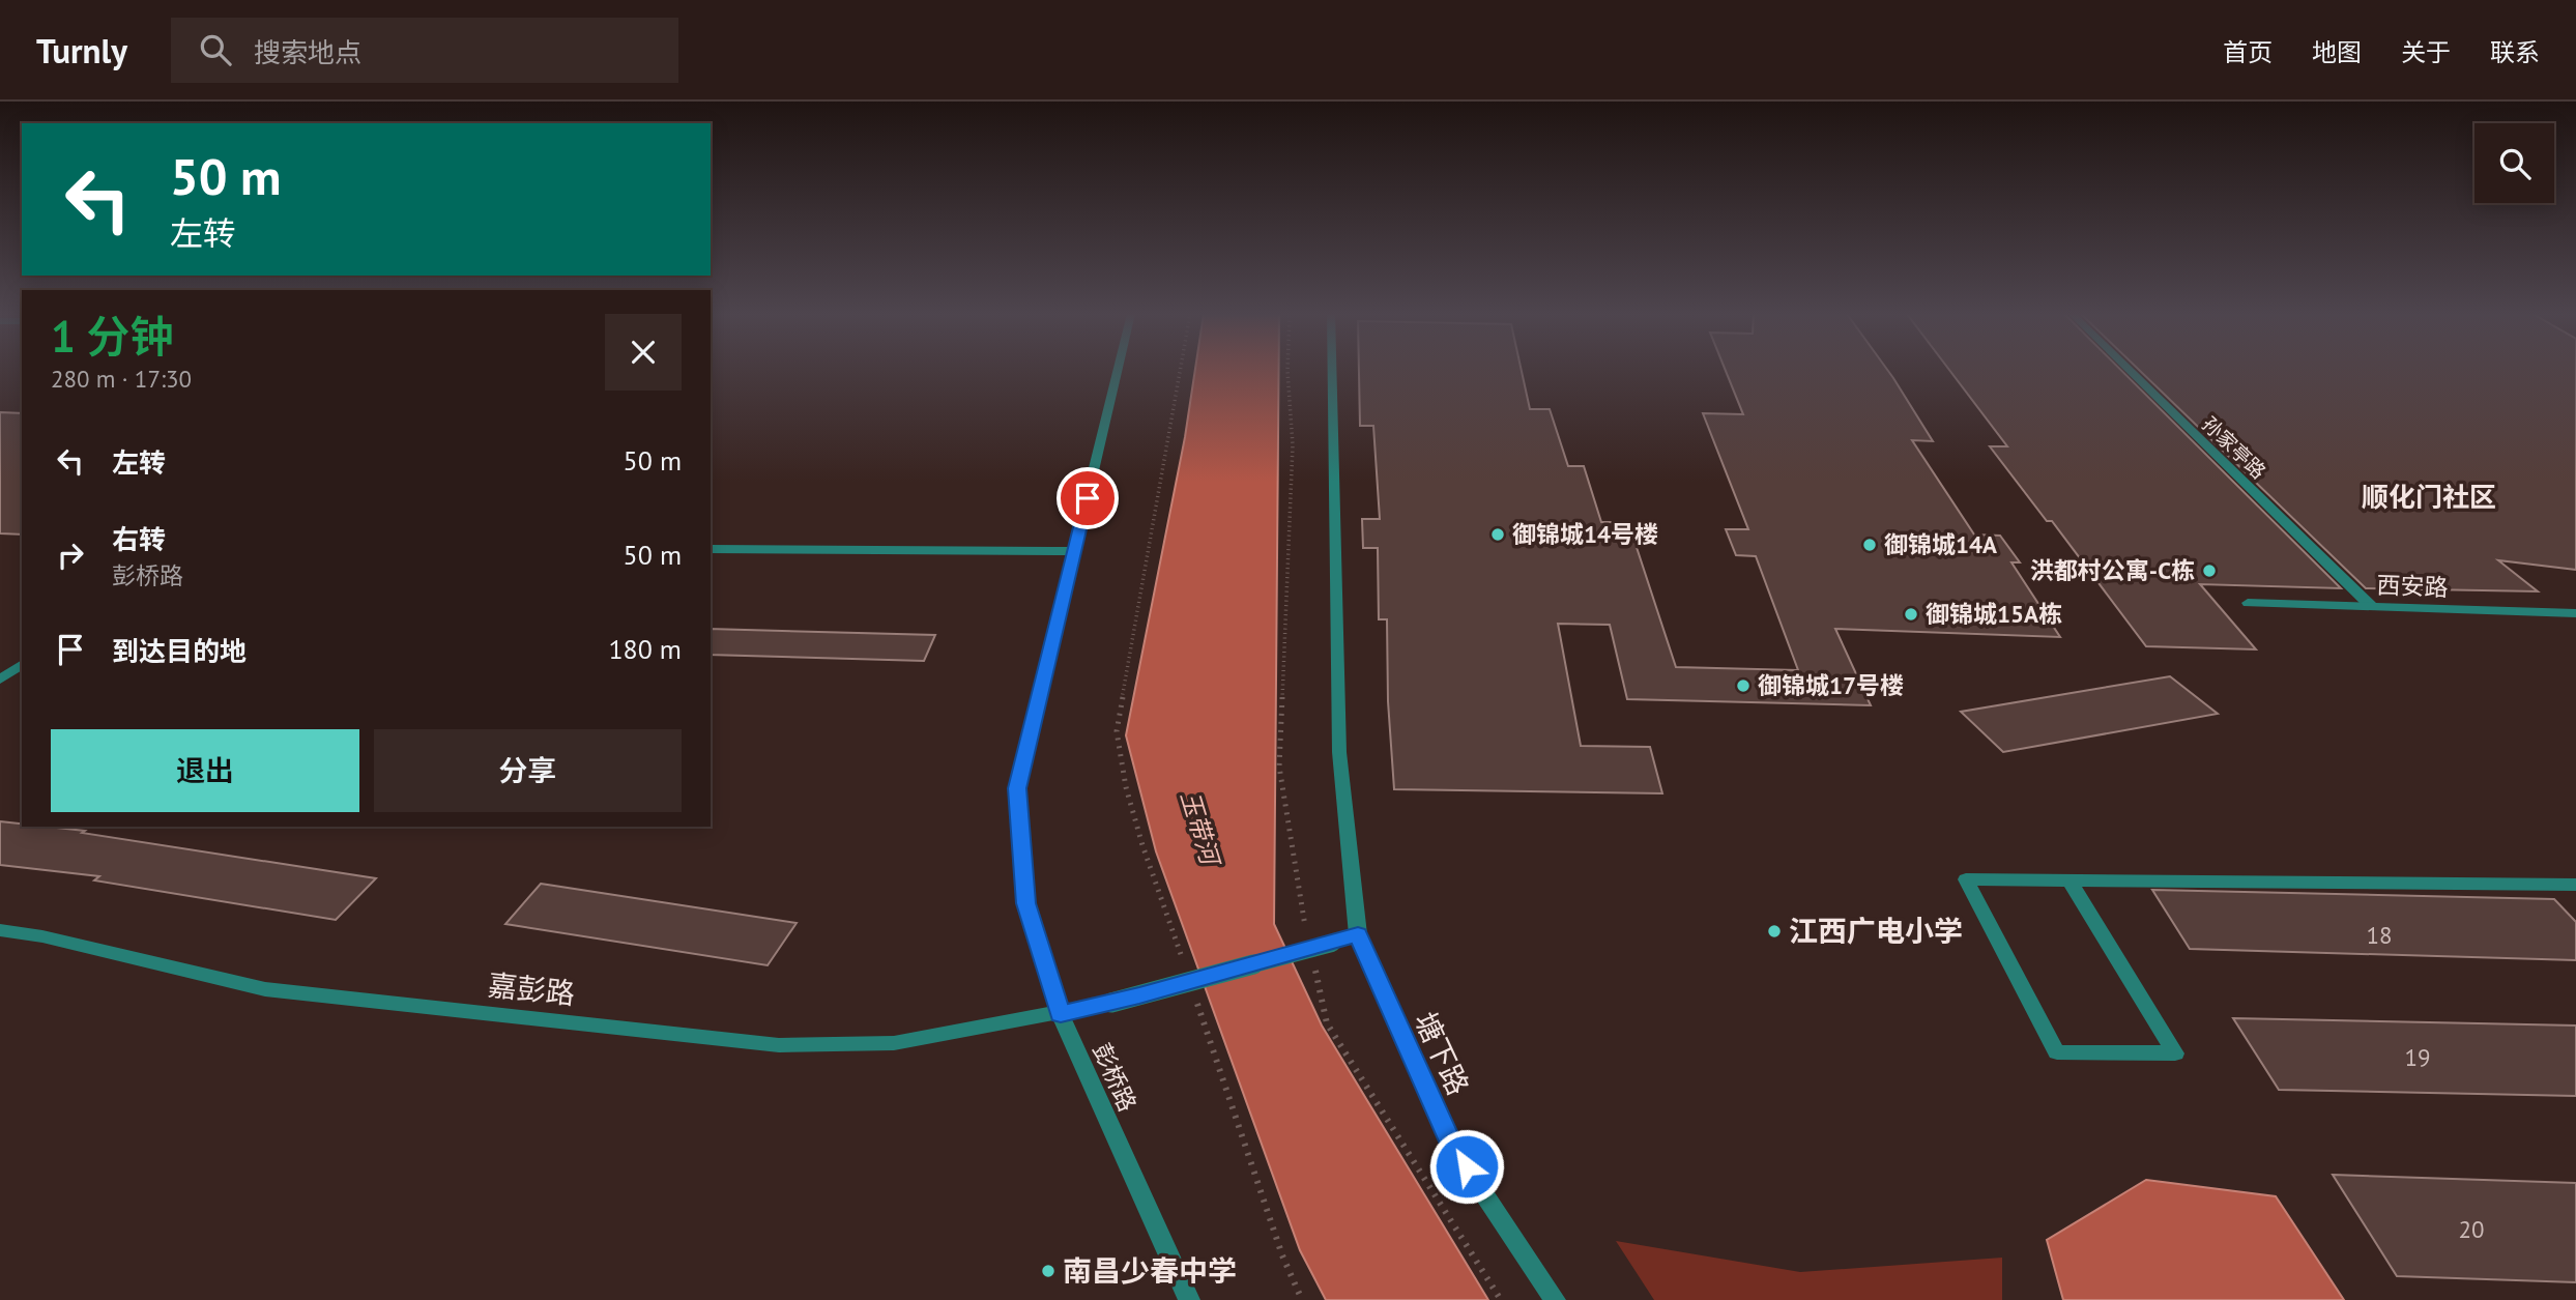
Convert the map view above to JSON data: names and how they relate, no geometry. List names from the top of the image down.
{
  "streets": {
    "street": [
      "孙家亭路",
      "西安路",
      "嘉彭路",
      "塘下路",
      "彭桥路"
    ]
  },
  "crossings": [
    ["孙家亭路", "西安路"],
    ["嘉彭路", "塘下路"],
    ["嘉彭路", "彭桥路"]
  ],
  "districts": ["顺化门社区"],
  "water": ["玉带河"],
  "places": [
    "御锦城14号楼",
    "御锦城14A",
    "洪都村公寓-C栋",
    "御锦城15A栋",
    "御锦城17号楼",
    "江西广电小学",
    "南昌少春中学"
  ],
  "house_numbers": ["18", "19", "20"],
  "page": {
    "header": "Turnly",
    "search": "搜索地点",
    "nav": [
      "首页",
      "地图",
      "关于",
      "联系"
    ],
    "turn": ["50 m", "左转"],
    "heading": ["1 分钟", "280 m · 17:30"],
    "list": [
      {
        "name": "左转",
        "value": "50 m"
      },
      {
        "name": "右转",
        "note": "彭桥路",
        "value": "50 m"
      },
      {
        "name": "到达目的地",
        "value": "180 m"
      }
    ],
    "buttons": ["退出", "分享"]
  }
}
